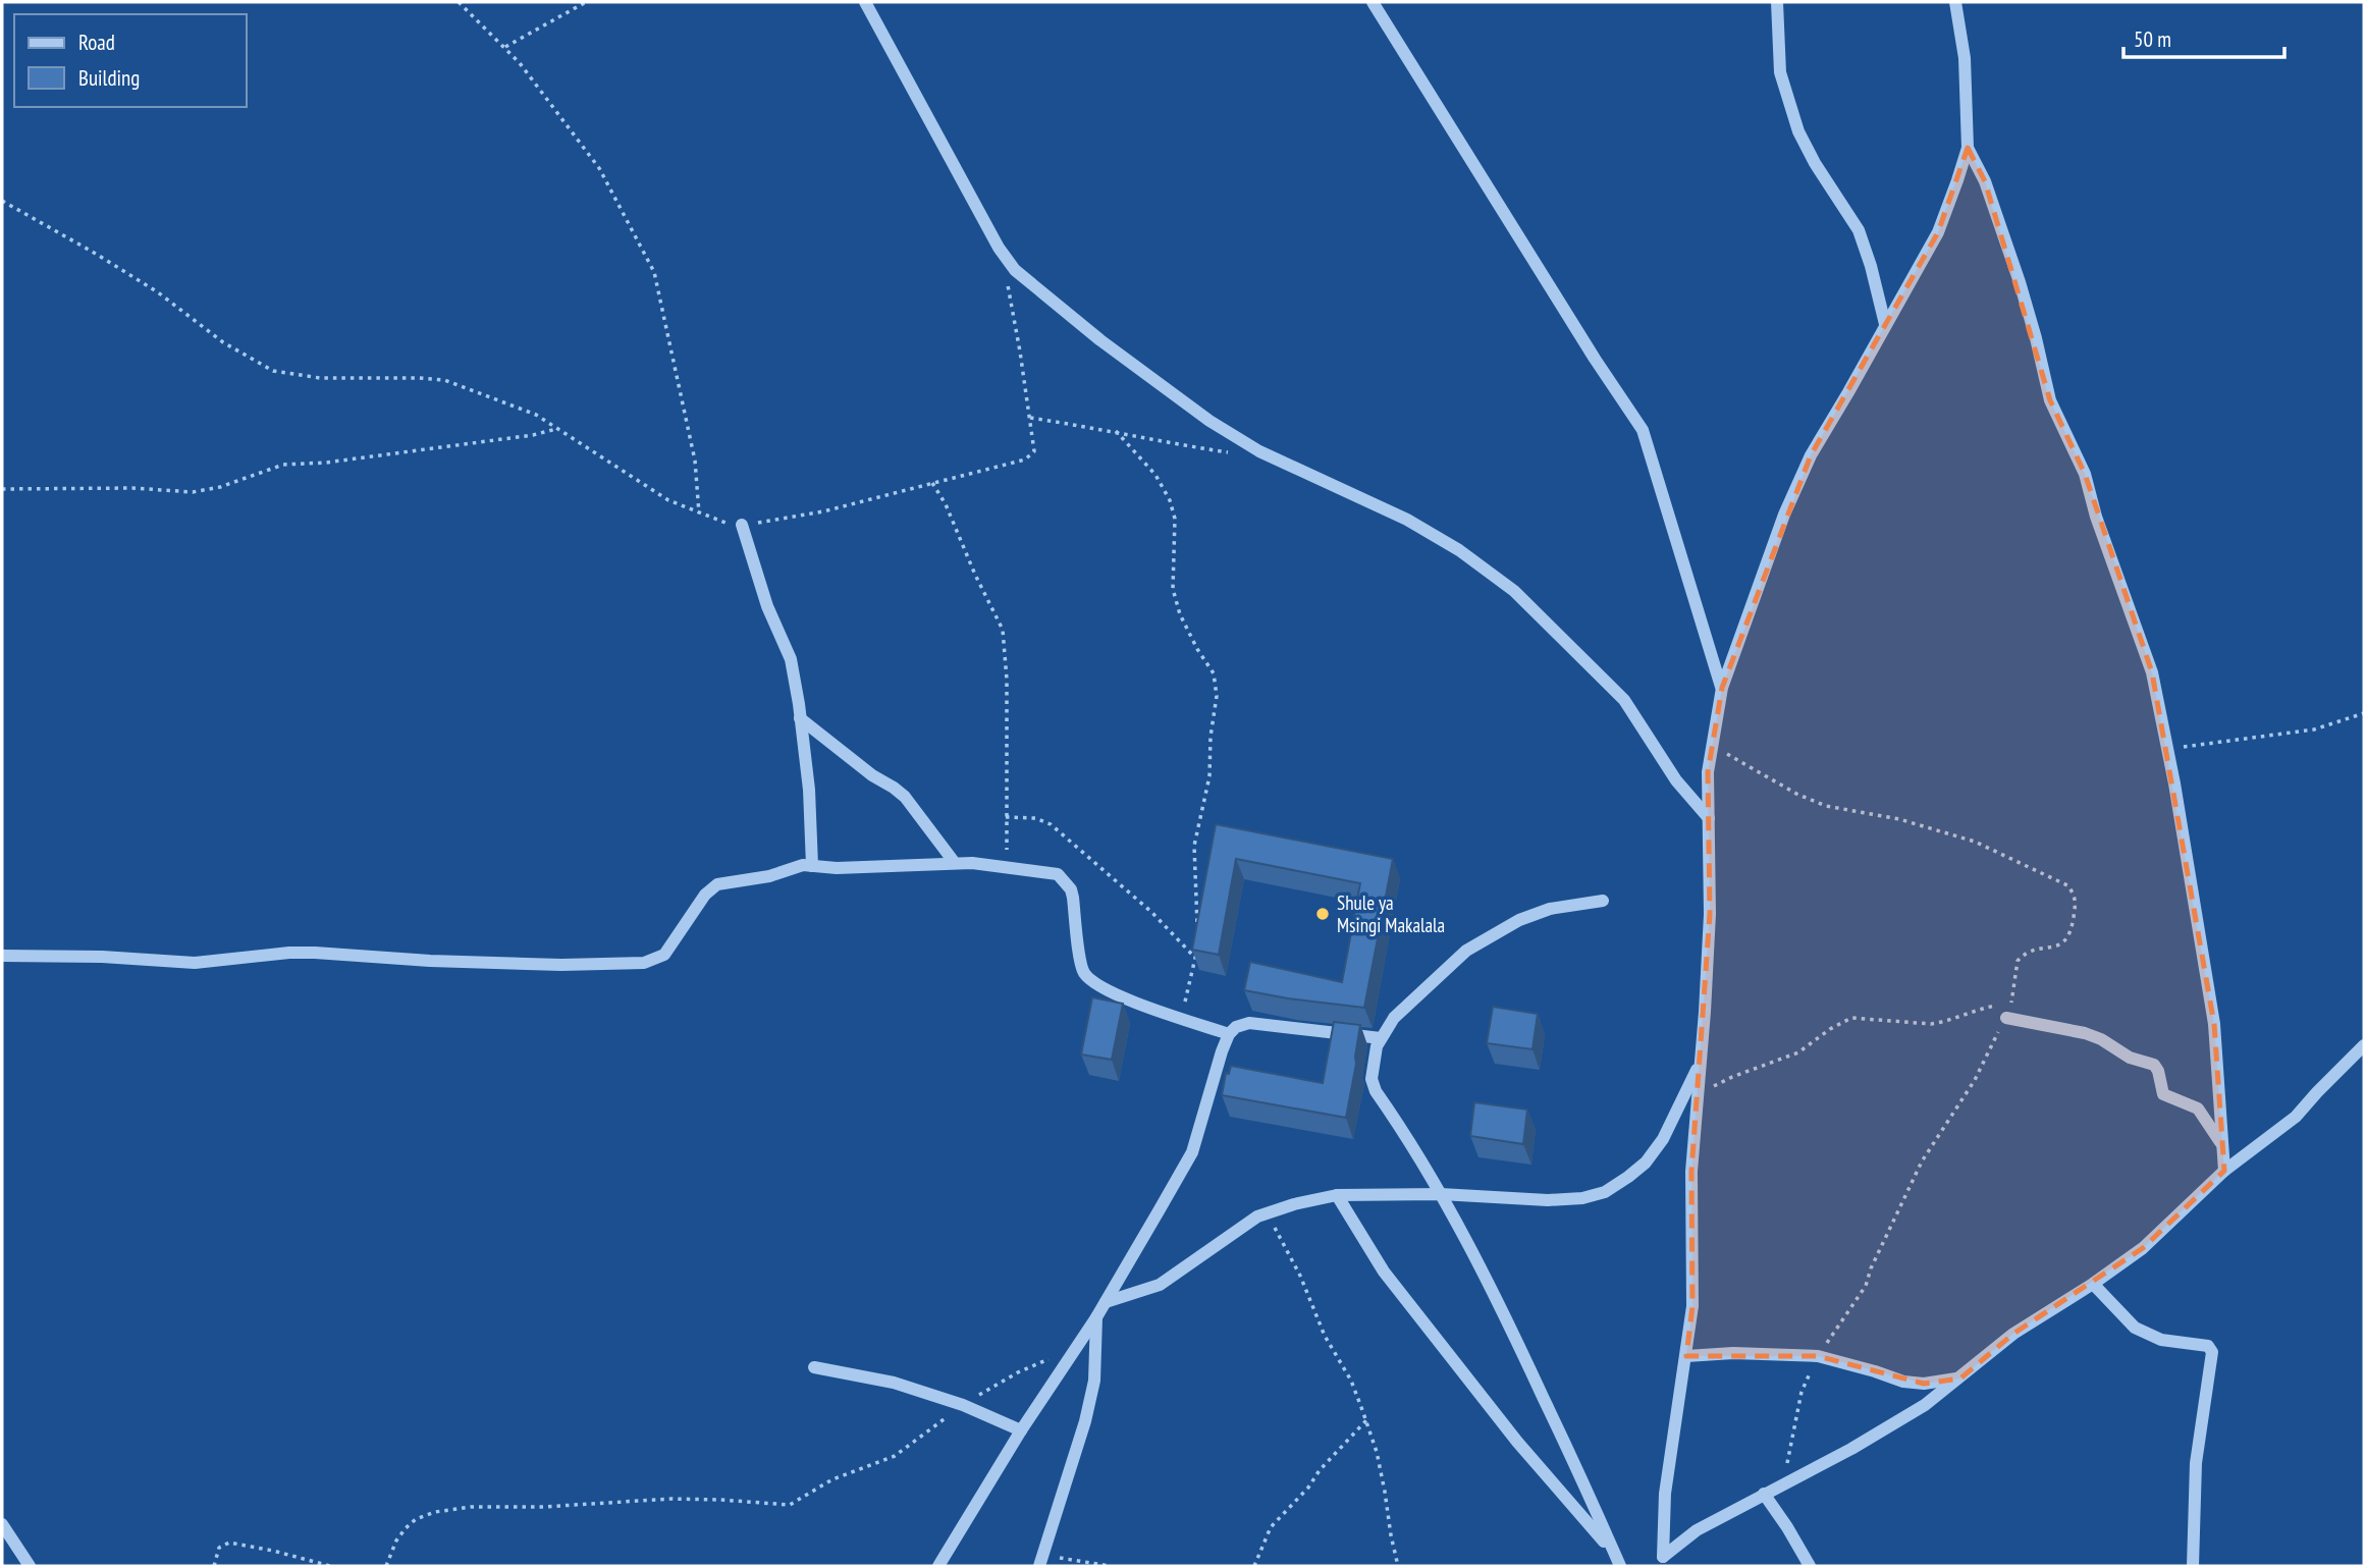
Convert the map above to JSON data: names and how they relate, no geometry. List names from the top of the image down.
{
  "places": ["Shule ya Msingi Makalala"],
  "legend": ["Road", "Building"],
  "scale_bar": "50 m"
}
